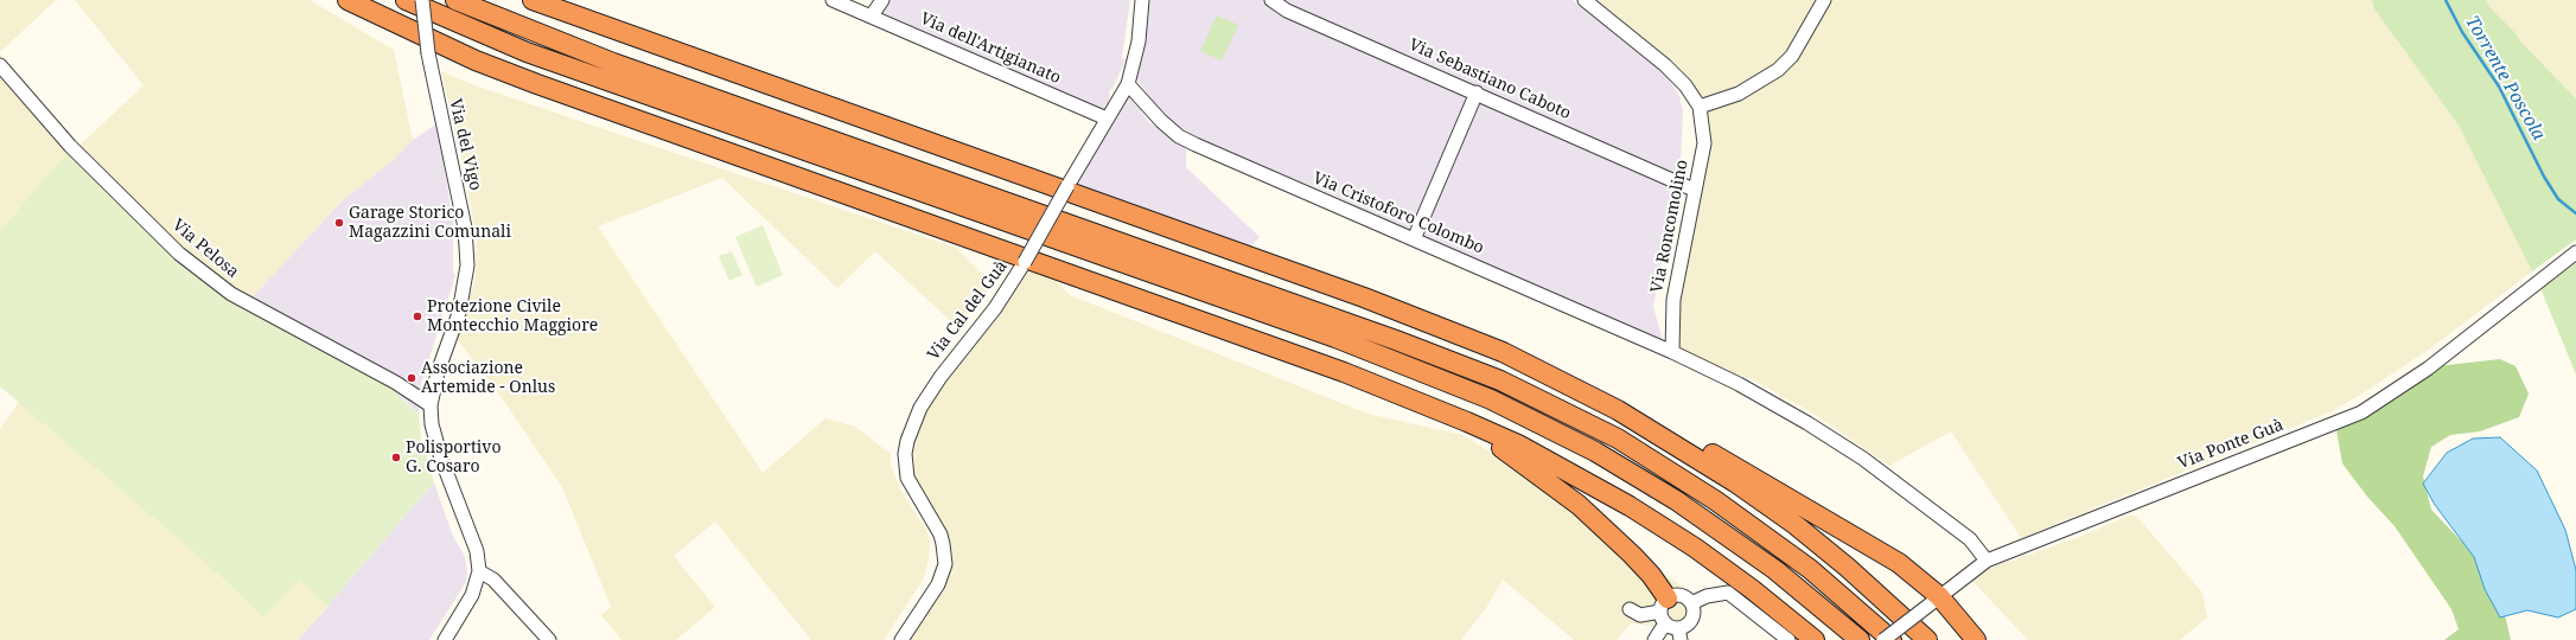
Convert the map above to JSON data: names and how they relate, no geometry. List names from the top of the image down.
{
  "streets": {
    "street": [
      "Via dell'Artigianato",
      "Via Sebastiano Caboto",
      "Via del Vigo",
      "Via Cristoforo Colombo",
      "Via Roncomolino",
      "Via Pelosa",
      "Via Cal del Guà",
      "Via Ponte Guà"
    ]
  },
  "crossings": [
    ["Via dell'Artigianato", "Via Cal del Guà"],
    ["Via Sebastiano Caboto", "Via Roncomolino"],
    ["Via del Vigo", "Via Pelosa"],
    ["Via Cristoforo Colombo", "Via Roncomolino"],
    ["Via Cristoforo Colombo", "Via Cal del Guà"],
    ["Via Cristoforo Colombo", "Via Ponte Guà"]
  ],
  "water": ["Torrente Poscola"],
  "places": [
    "Garage Storico Magazzini Comunali",
    "Protezione Civile Montecchio Maggiore",
    "Associazione Artemide - Onlus",
    "Polisportivo G. Cosaro"
  ]
}
